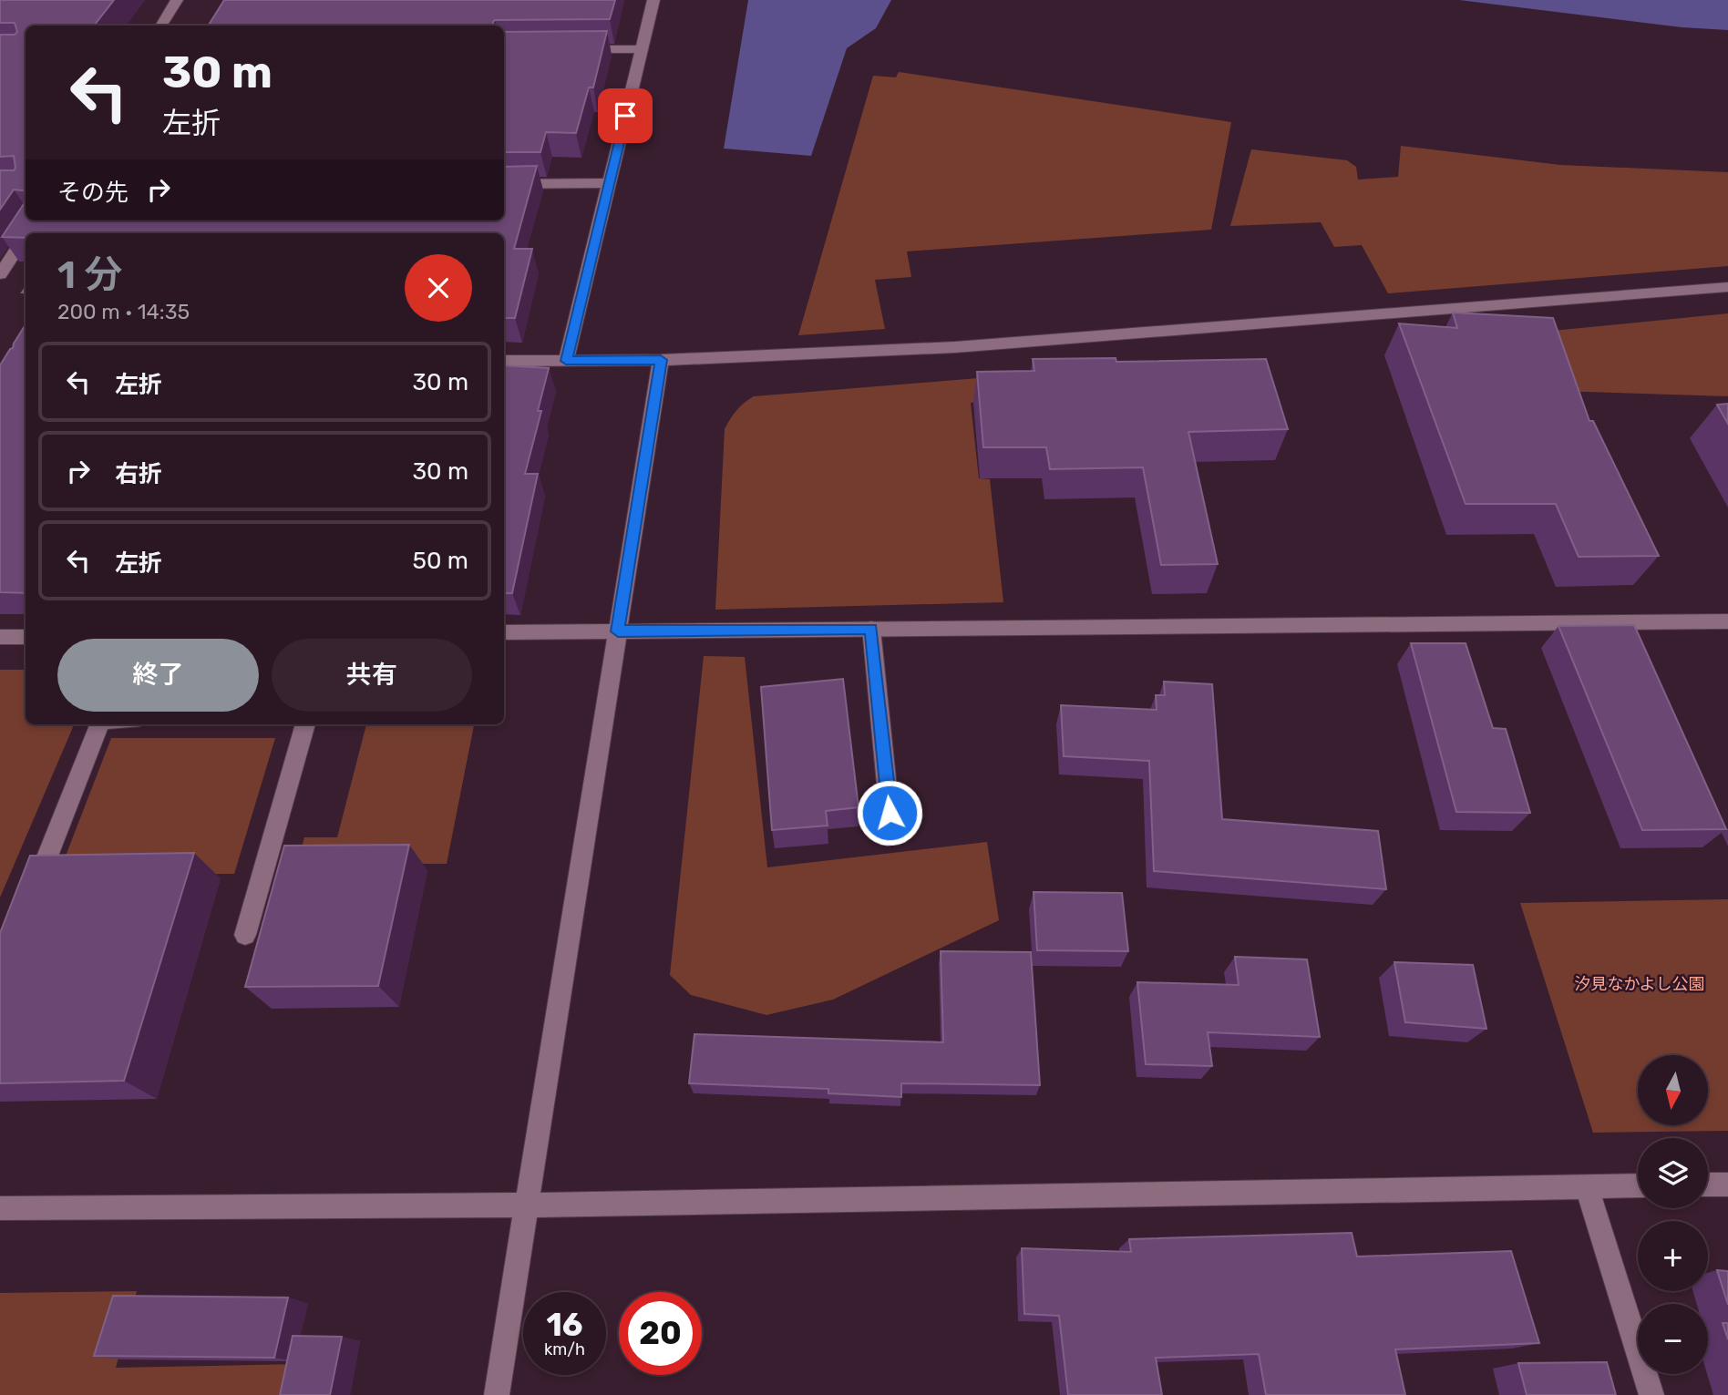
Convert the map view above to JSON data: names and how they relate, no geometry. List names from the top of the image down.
{
  "parks": ["汐見なかよし公園"],
  "north": "bottom",
  "page": {
    "turn": ["30 m", "左折"],
    "then": "その先",
    "heading": ["1 分", "200 m · 14:35"],
    "list": [
      {
        "name": "左折",
        "value": "30 m"
      },
      {
        "name": "右折",
        "value": "30 m"
      },
      {
        "name": "左折",
        "value": "50 m"
      }
    ],
    "buttons": ["終了", "共有"],
    "map_buttons": ["+", "−"],
    "speed": "16 km/h",
    "limit": "20"
  }
}
